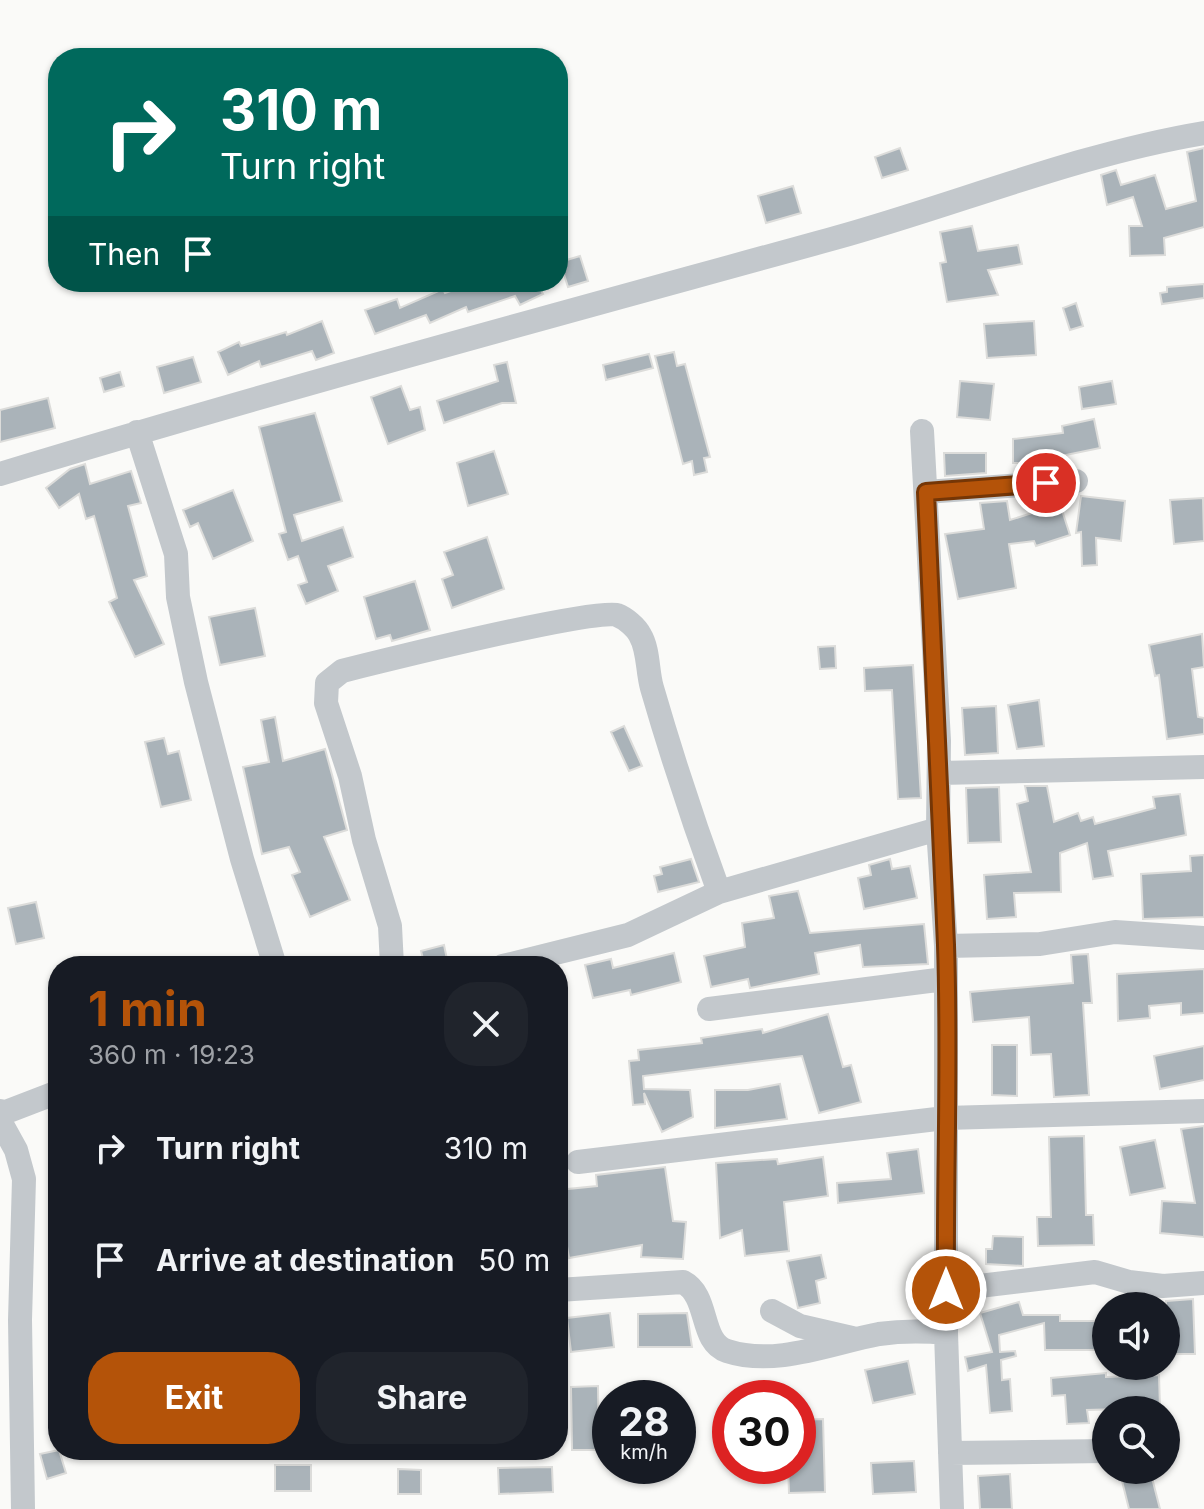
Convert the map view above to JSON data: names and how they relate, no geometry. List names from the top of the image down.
{
  "page": {
    "turn": ["310 m", "Turn right"],
    "then": "Then",
    "heading": ["1 min", "360 m · 19:23"],
    "list": [
      {
        "name": "Turn right",
        "value": "310 m"
      },
      {
        "name": "Arrive at destination",
        "value": "50 m"
      }
    ],
    "buttons": ["Exit", "Share"],
    "speed": "28 km/h",
    "limit": "30"
  }
}
